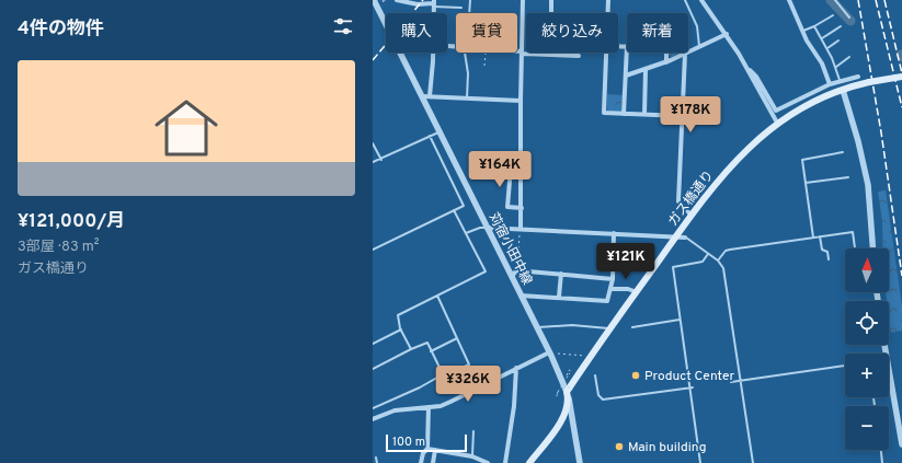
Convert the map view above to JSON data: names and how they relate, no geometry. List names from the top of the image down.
{
  "streets": {
    "main road": ["ガス橋通り"],
    "street": ["苅宿小田中線"]
  },
  "crossings": [
    ["ガス橋通り", "苅宿小田中線"]
  ],
  "places": ["Product Center", "Main building"],
  "scale_bar": "100 m",
  "north": "top",
  "page": {
    "heading": "4件の物件",
    "chip": [
      "購入",
      "賃貸",
      "絞り込み",
      "新着"
    ],
    "list": [
      {
        "name": "¥121,000/月",
        "note": "3部屋 · 83 m² · ガス橋通り"
      }
    ],
    "price": [
      "¥178K",
      "¥164K",
      "¥121K",
      "¥326K"
    ],
    "map_buttons": ["+", "−"],
    "scale": "100 m"
  }
}
